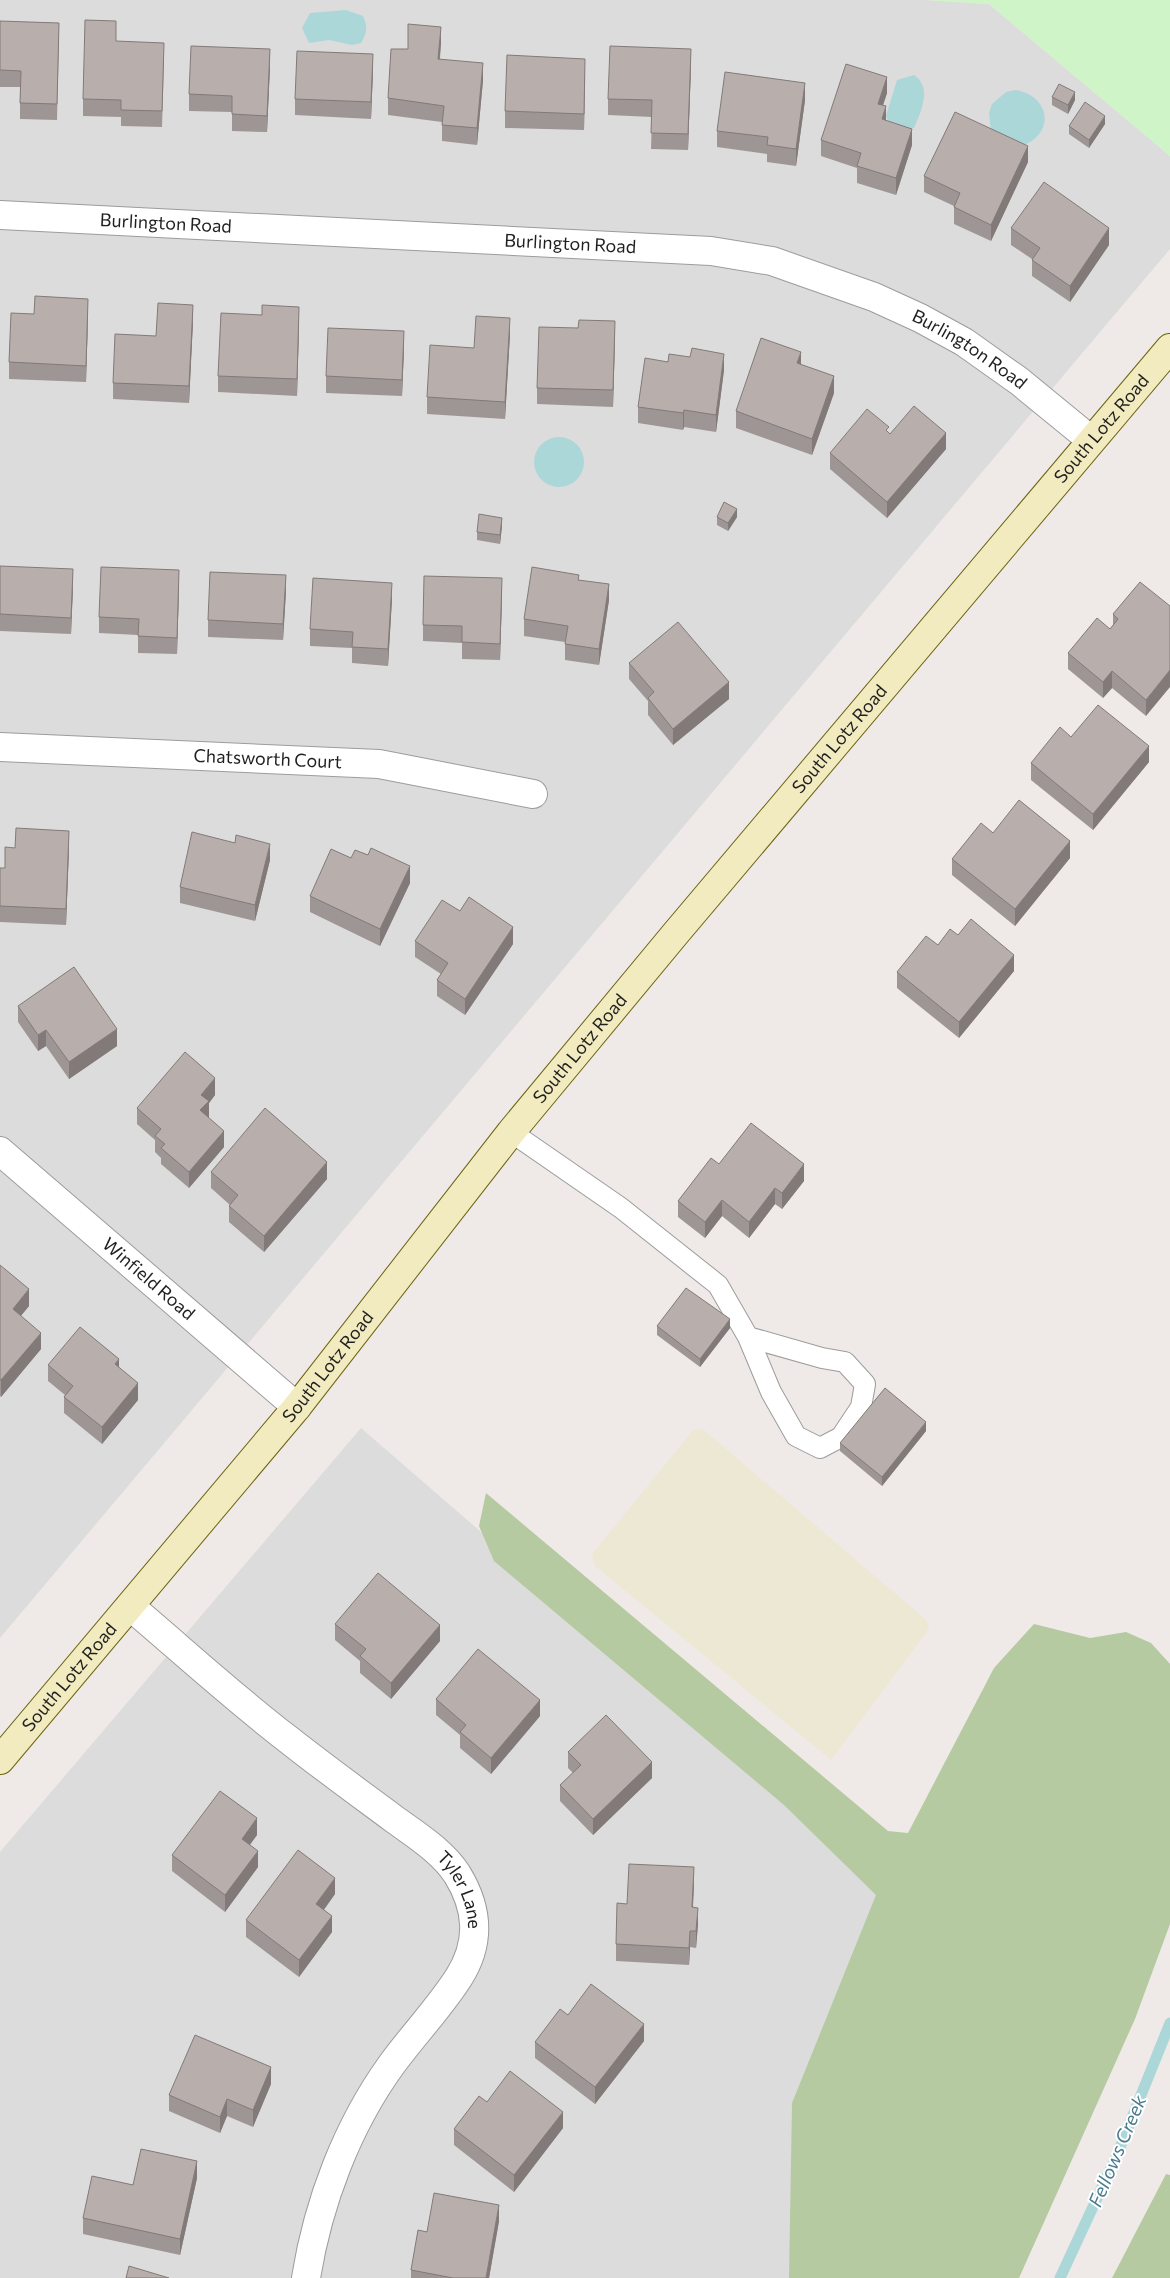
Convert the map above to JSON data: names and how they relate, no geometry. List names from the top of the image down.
{
  "streets": {
    "street": [
      "Burlington Road",
      "South Lotz Road",
      "Chatsworth Court",
      "Winfield Road",
      "Tyler Lane"
    ]
  },
  "crossings": [
    ["Burlington Road", "South Lotz Road"],
    ["South Lotz Road", "Winfield Road"],
    ["South Lotz Road", "Tyler Lane"]
  ],
  "water": ["Fellows Creek"]
}
